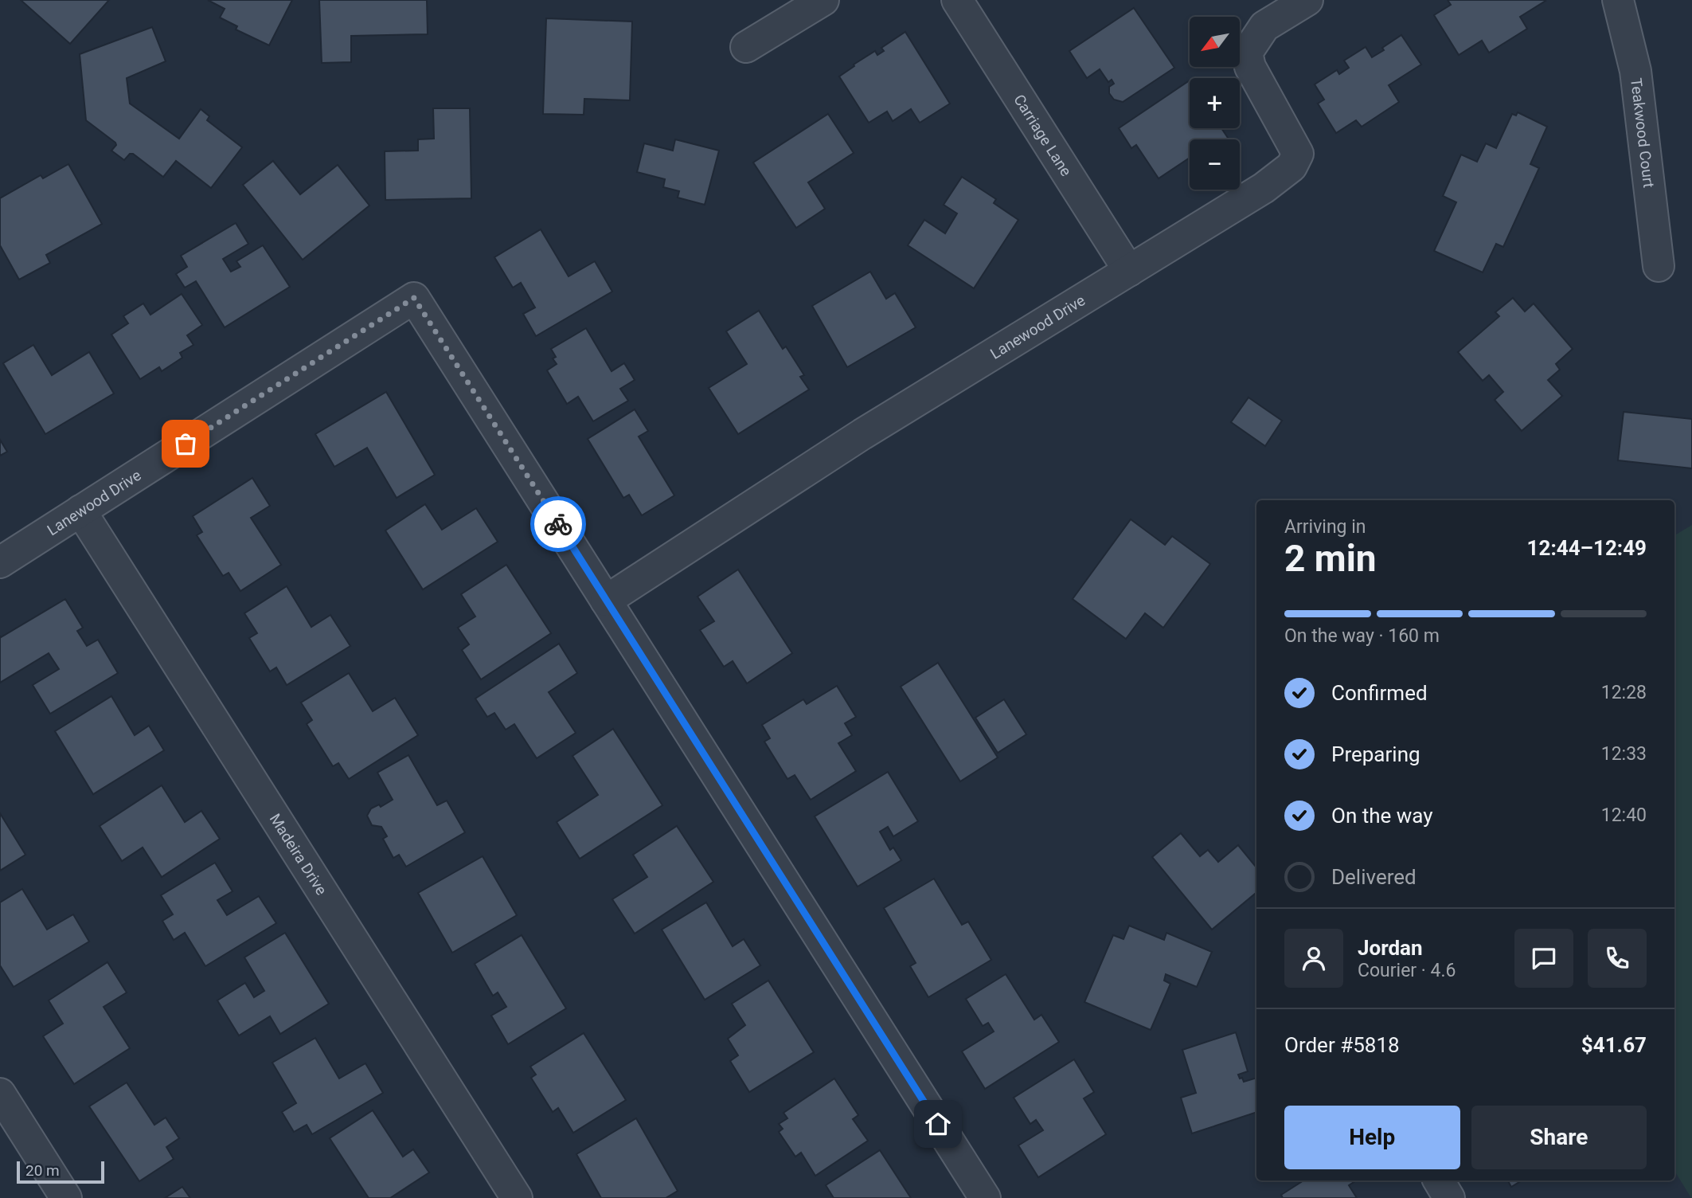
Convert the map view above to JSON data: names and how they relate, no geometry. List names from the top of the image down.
{
  "streets": {
    "street": [
      "Teakwood Court",
      "Carriage Lane",
      "Lanewood Drive",
      "Madeira Drive"
    ]
  },
  "crossings": [
    ["Carriage Lane", "Lanewood Drive"],
    ["Lanewood Drive", "Madeira Drive"]
  ],
  "scale_bar": "20 m",
  "north": "bottom left",
  "page": {
    "map_buttons": ["+", "−"],
    "heading": ["2 min", "Arriving in", "12:44–12:49"],
    "panel": [
      "Jordan",
      "Courier · 4.6",
      "Order #5818",
      "$41.67"
    ],
    "bar": "On the way · 160 m",
    "list": [
      ["Confirmed", "12:28"],
      ["Preparing", "12:33"],
      ["On the way", "12:40"],
      "Delivered"
    ],
    "buttons": ["Help", "Share"],
    "scale": "20 m"
  }
}
